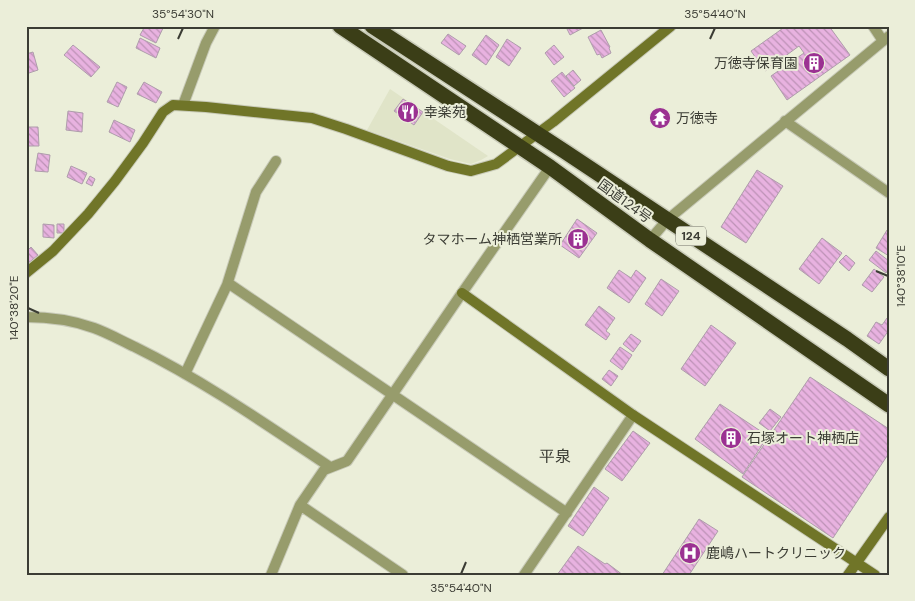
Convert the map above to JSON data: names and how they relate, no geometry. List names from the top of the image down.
{
  "streets": {
    "highway": ["国道124号", "124"]
  },
  "districts": ["平泉"],
  "places": {
    "building": ["万徳寺保育園", "タマホーム神栖営業所", "石塚オート神栖店"],
    "restaurant": ["幸楽苑"],
    "temple": ["万徳寺"],
    "hospital": ["鹿嶋ハートクリニック"]
  },
  "coordinates": [
    "35°54'30\"N",
    "35°54'40\"N",
    "140°38'10\"E",
    "140°38'20\"E"
  ]
}
